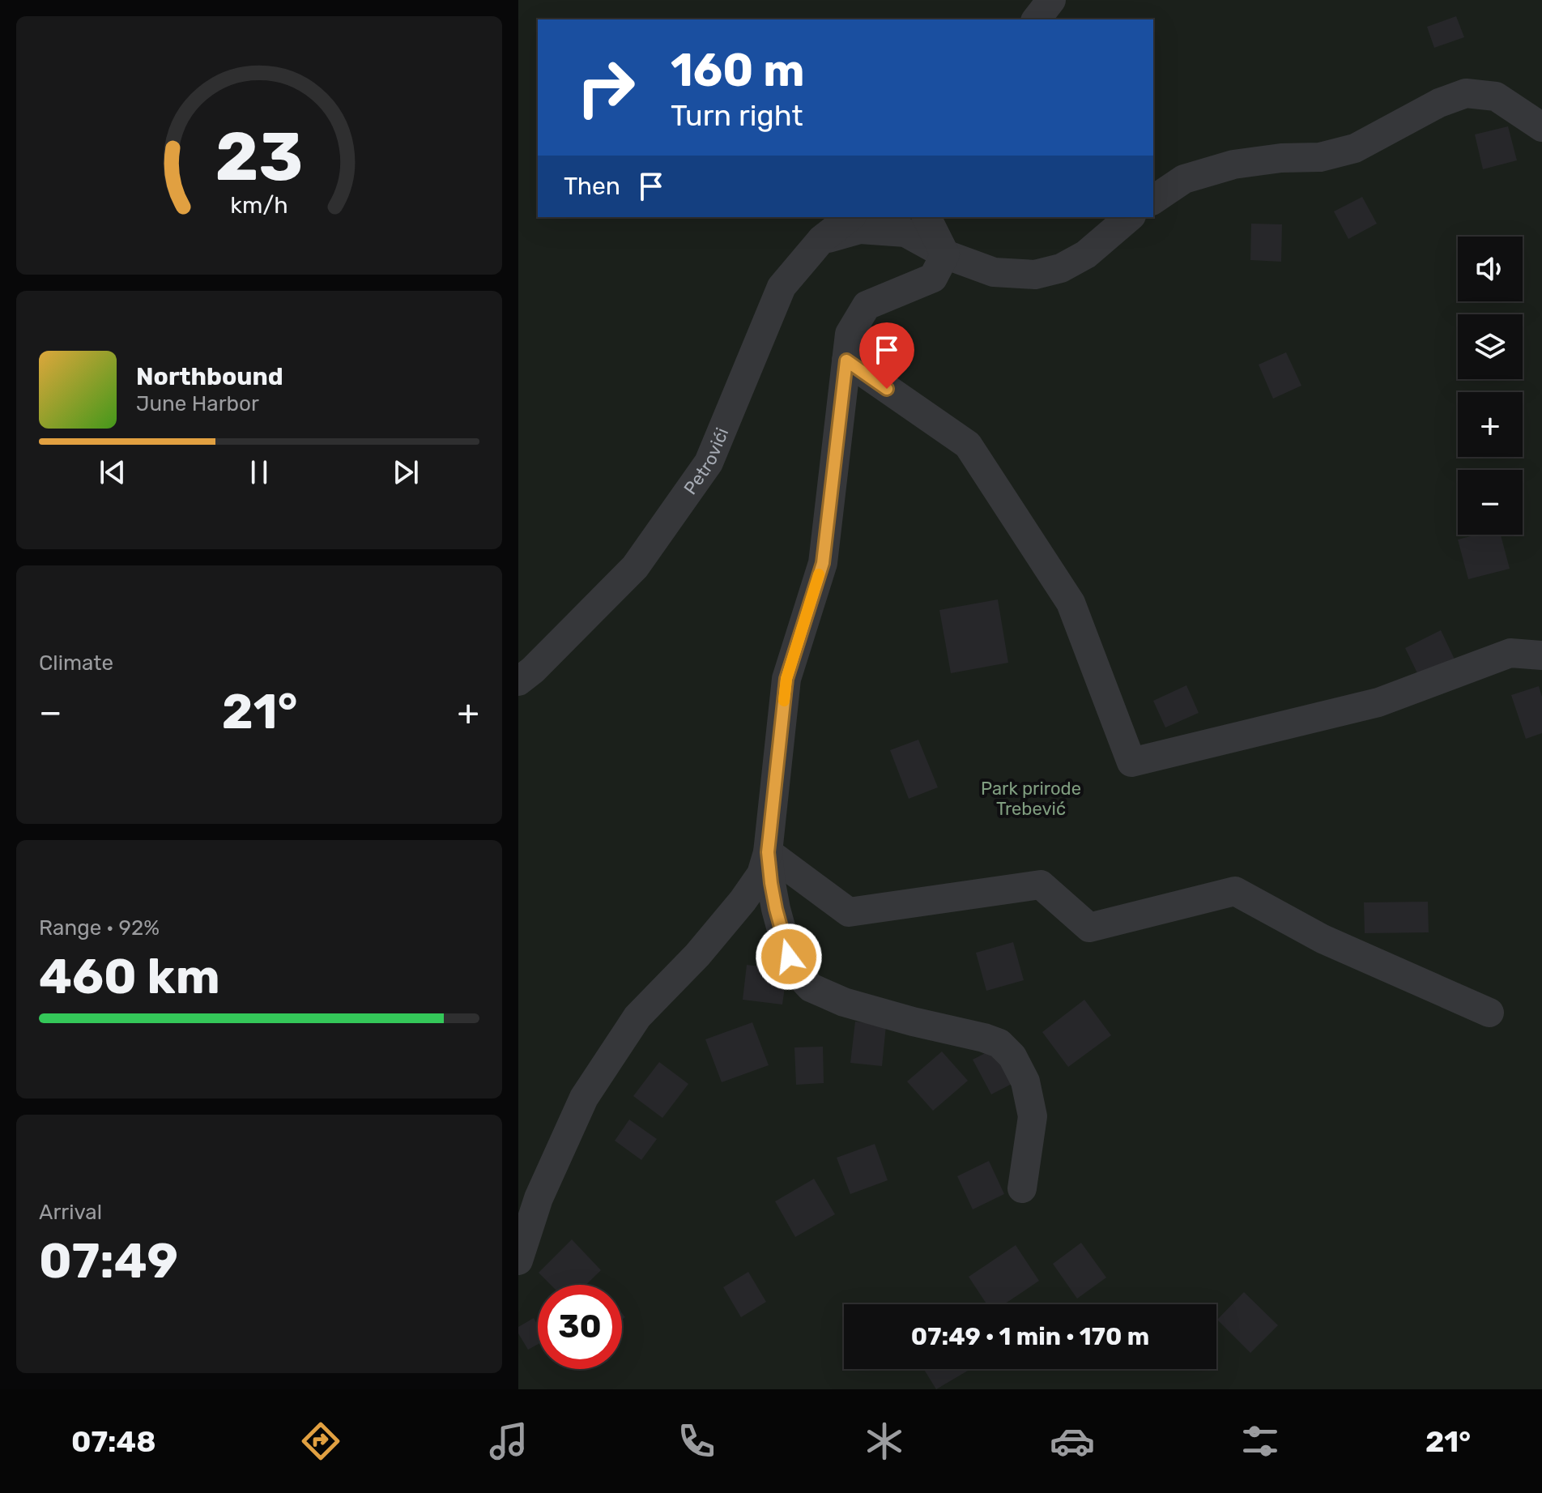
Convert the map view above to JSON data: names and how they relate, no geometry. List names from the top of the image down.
{
  "streets": {
    "street": ["Petrovići"]
  },
  "parks": ["Park prirode Trebević"],
  "page": {
    "turn": ["160 m", "Turn right"],
    "then": "Then",
    "map_buttons": ["+", "−"],
    "song": ["Northbound", "June Harbor"],
    "tile": [
      "Climate",
      ["Range · 92%", "460 km"],
      ["Arrival", "07:49"]
    ],
    "heat": ["−", "21°", "+"],
    "limit": "30",
    "trip": "07:49 · 1 min · 170 m",
    "tabs": ["07:48", "21°"],
    "gauge": ["23", "km/h"]
  }
}
